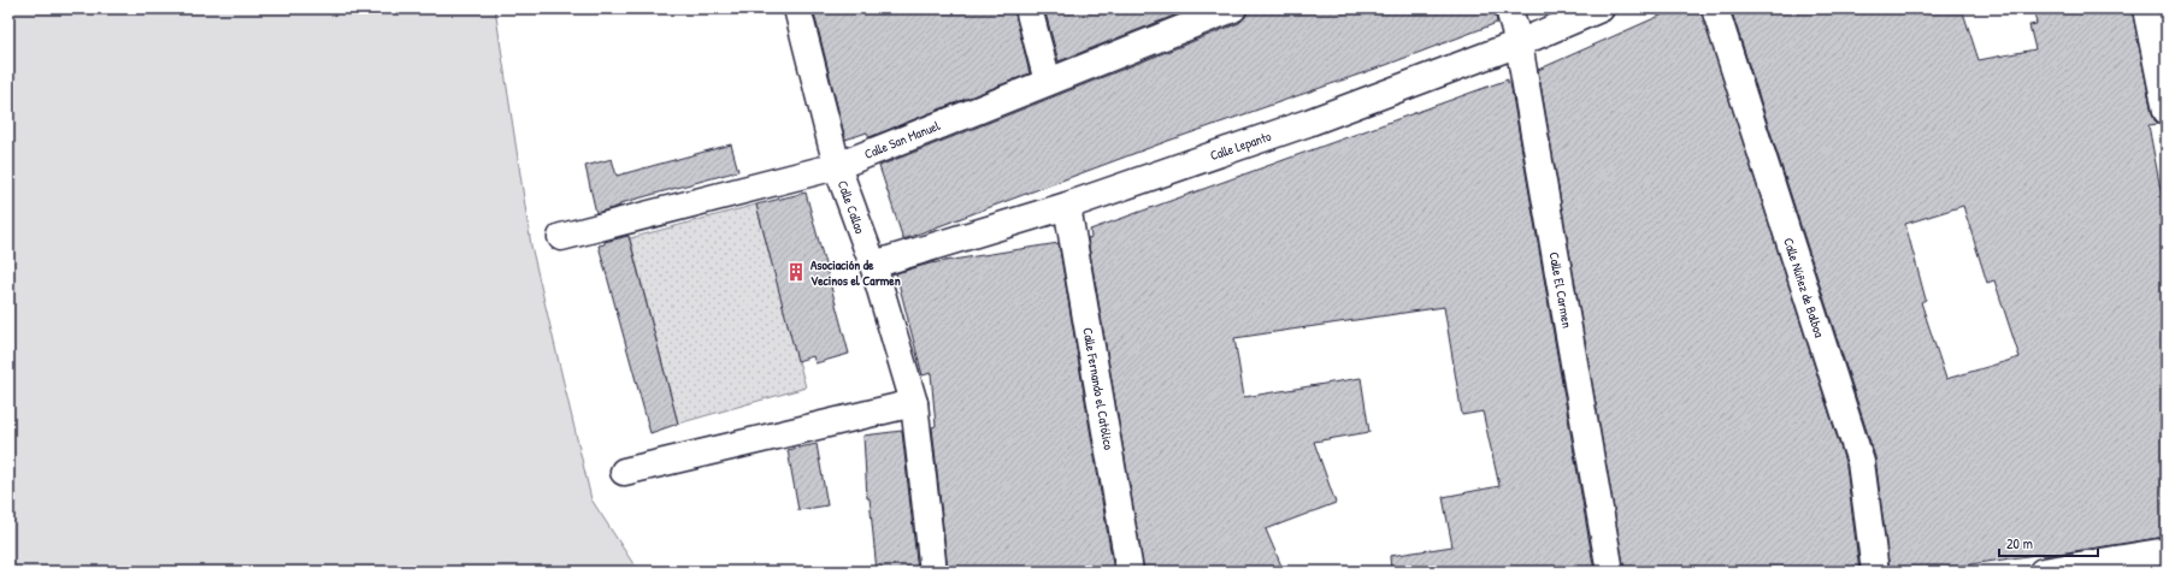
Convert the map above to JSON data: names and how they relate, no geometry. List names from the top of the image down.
{
  "streets": {
    "street": [
      "Calle San Manuel",
      "Calle Lepanto",
      "Calle Callao",
      "Calle Núñez de Balboa",
      "Calle El Carmen",
      "Calle Fernando el Católico"
    ]
  },
  "crossings": [
    ["Calle San Manuel", "Calle Callao"],
    ["Calle Lepanto", "Calle Callao"],
    ["Calle Lepanto", "Calle El Carmen"],
    ["Calle Lepanto", "Calle Fernando el Católico"]
  ],
  "places": {
    "building": ["Asociación de Vecinos el Carmen"]
  },
  "scale_bar": "20 m"
}
